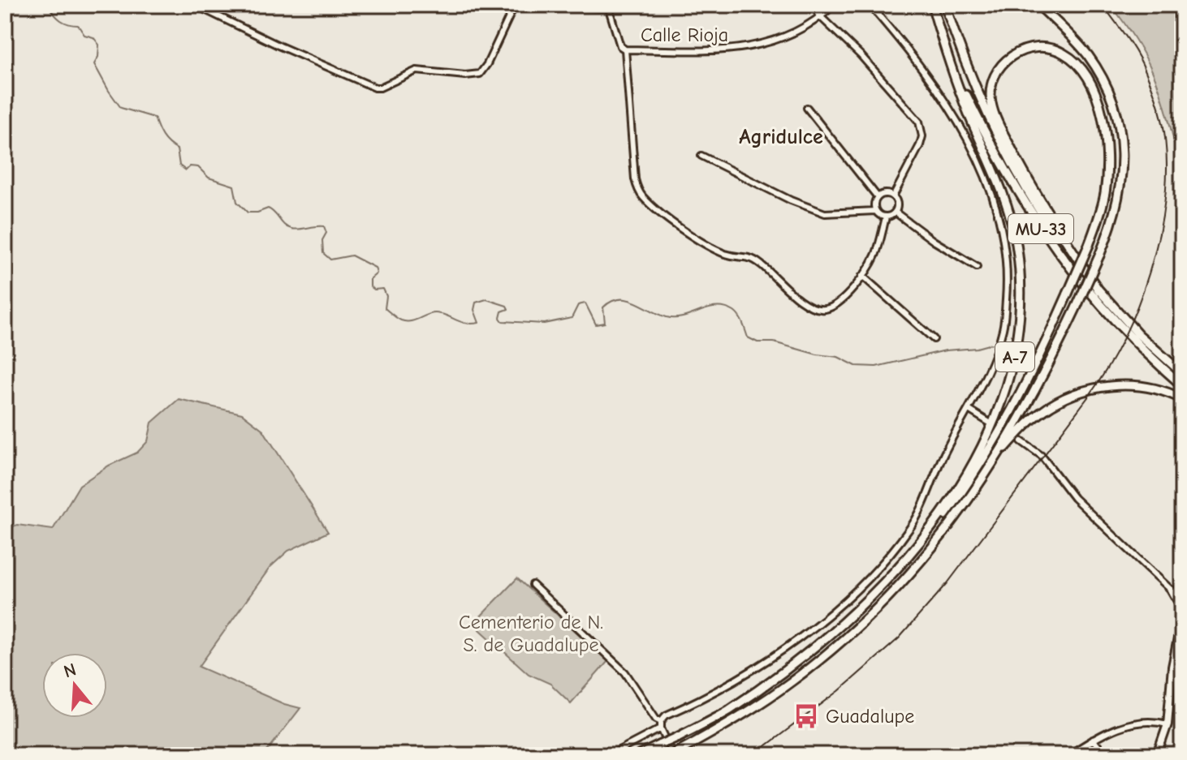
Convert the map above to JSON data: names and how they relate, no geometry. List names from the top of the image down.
{
  "streets": {
    "highway": ["MU-33", "A-7"],
    "street": ["Calle Rioja"]
  },
  "crossings": [
    ["MU-33", "A-7"]
  ],
  "districts": ["Agridulce"],
  "parks": ["Cementerio de N. S. de Guadalupe"],
  "places": {
    "bus stop": ["Guadalupe"]
  },
  "north": "top"
}
